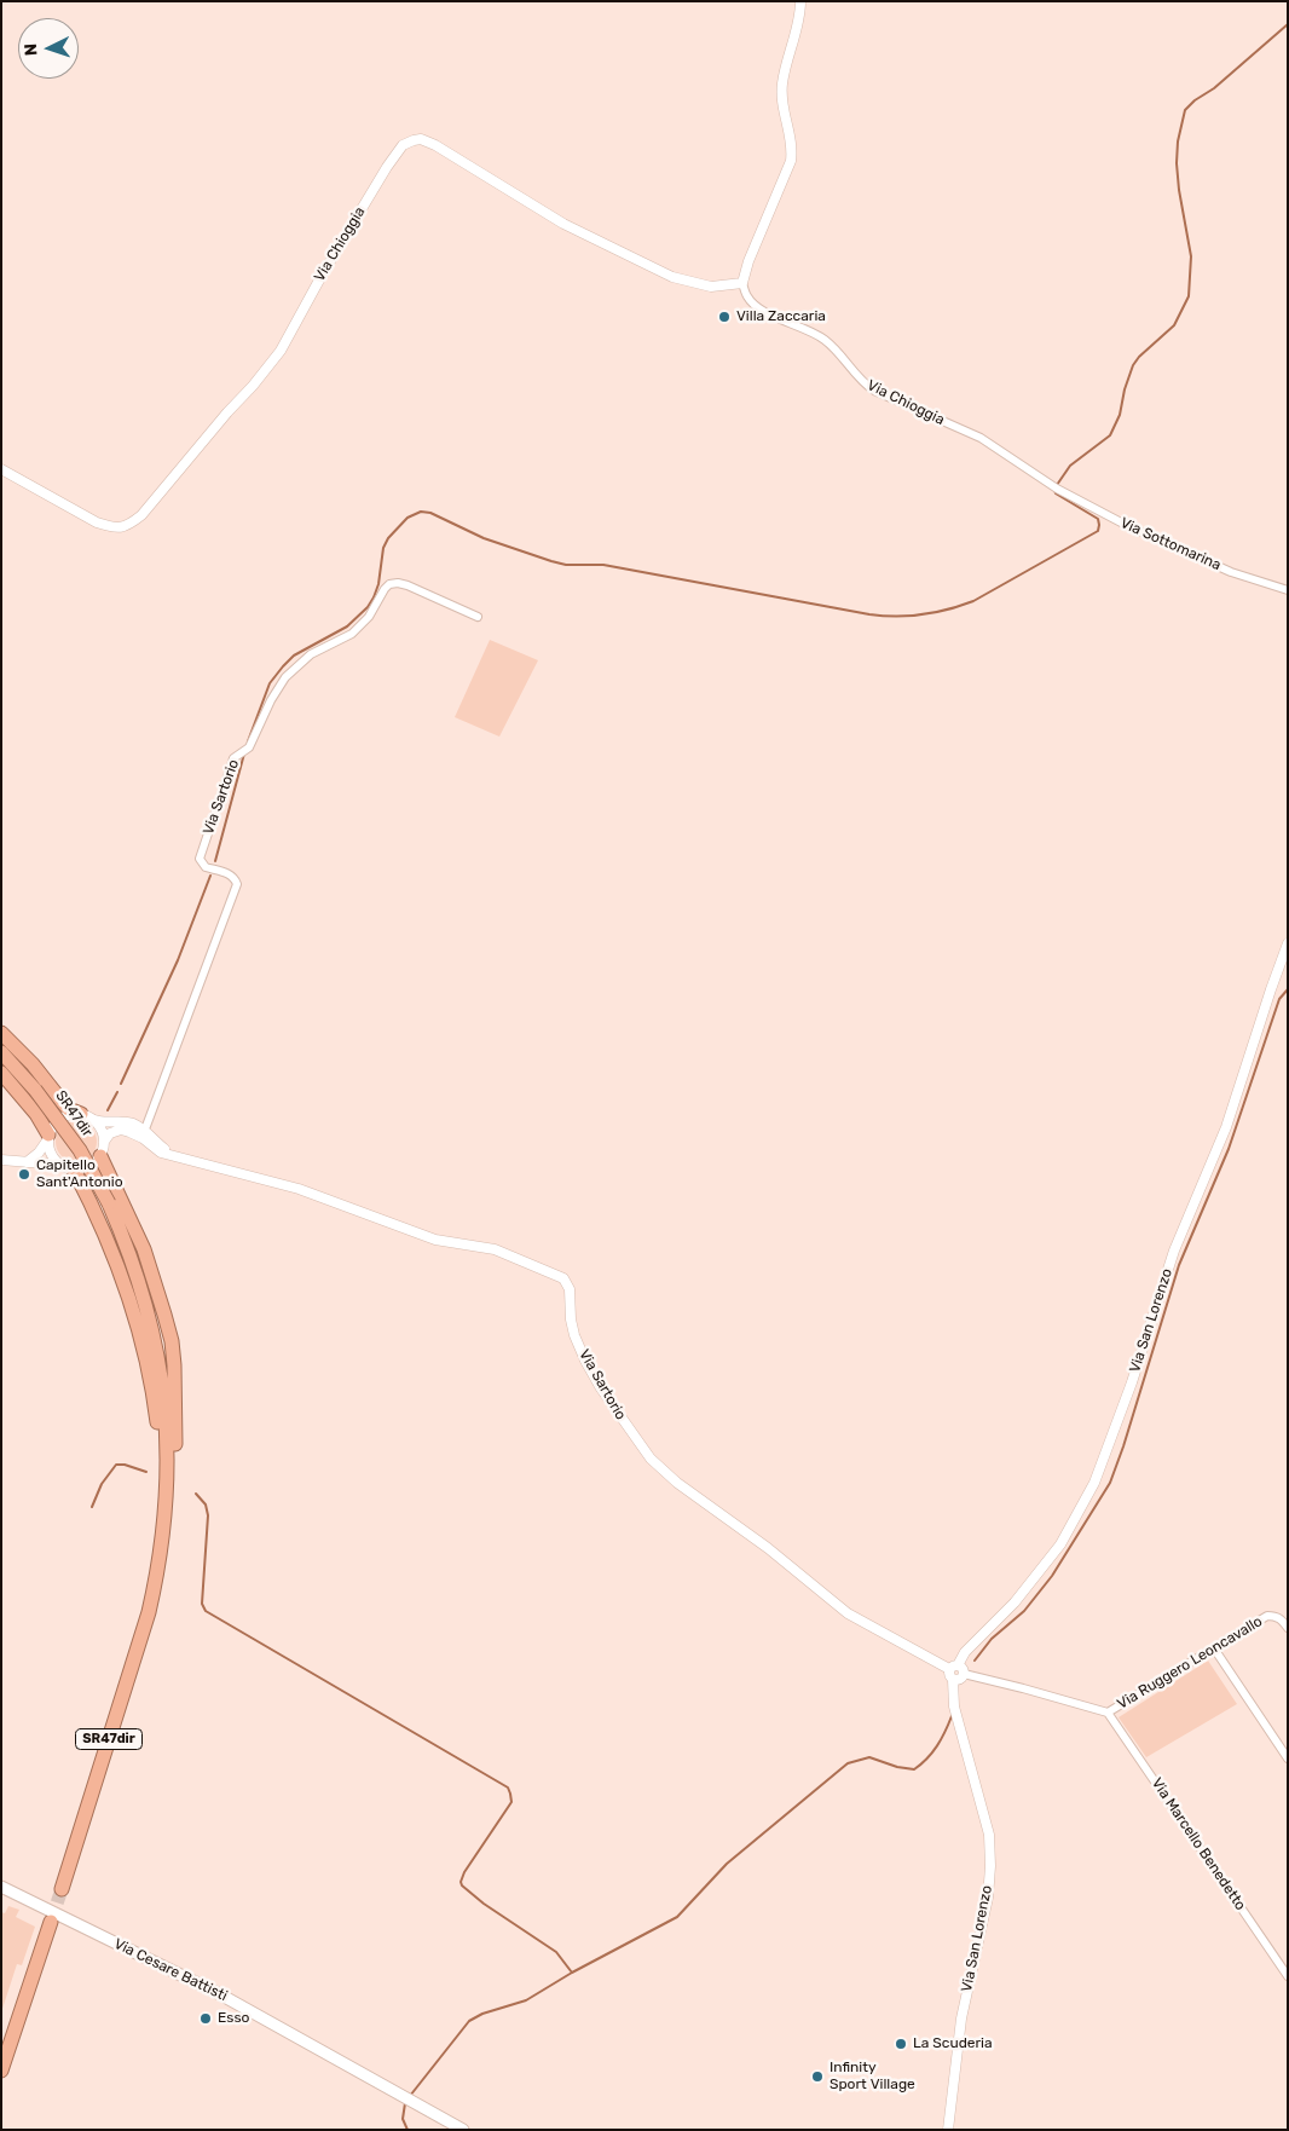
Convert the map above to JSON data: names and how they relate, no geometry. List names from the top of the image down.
{
  "streets": {
    "highway": ["SR47dir"],
    "main road": ["Via Cesare Battisti"],
    "street": [
      "Via Chioggia",
      "Via Sottomarina",
      "Via Sartorio",
      "Via San Lorenzo",
      "Via Ruggero Leoncavallo",
      "Via Marcello Benedetto"
    ]
  },
  "crossings": [
    ["Via Chioggia", "Via Sottomarina"],
    ["Via Sartorio", "Via San Lorenzo"],
    ["Via Sartorio", "Via Ruggero Leoncavallo"],
    ["Via San Lorenzo", "Via Ruggero Leoncavallo"],
    ["Via Ruggero Leoncavallo", "Via Marcello Benedetto"]
  ],
  "places": [
    "Villa Zaccaria",
    "Capitello Sant'Antonio",
    "Esso",
    "La Scuderia",
    "Infinity Sport Village"
  ],
  "north": "left"
}
